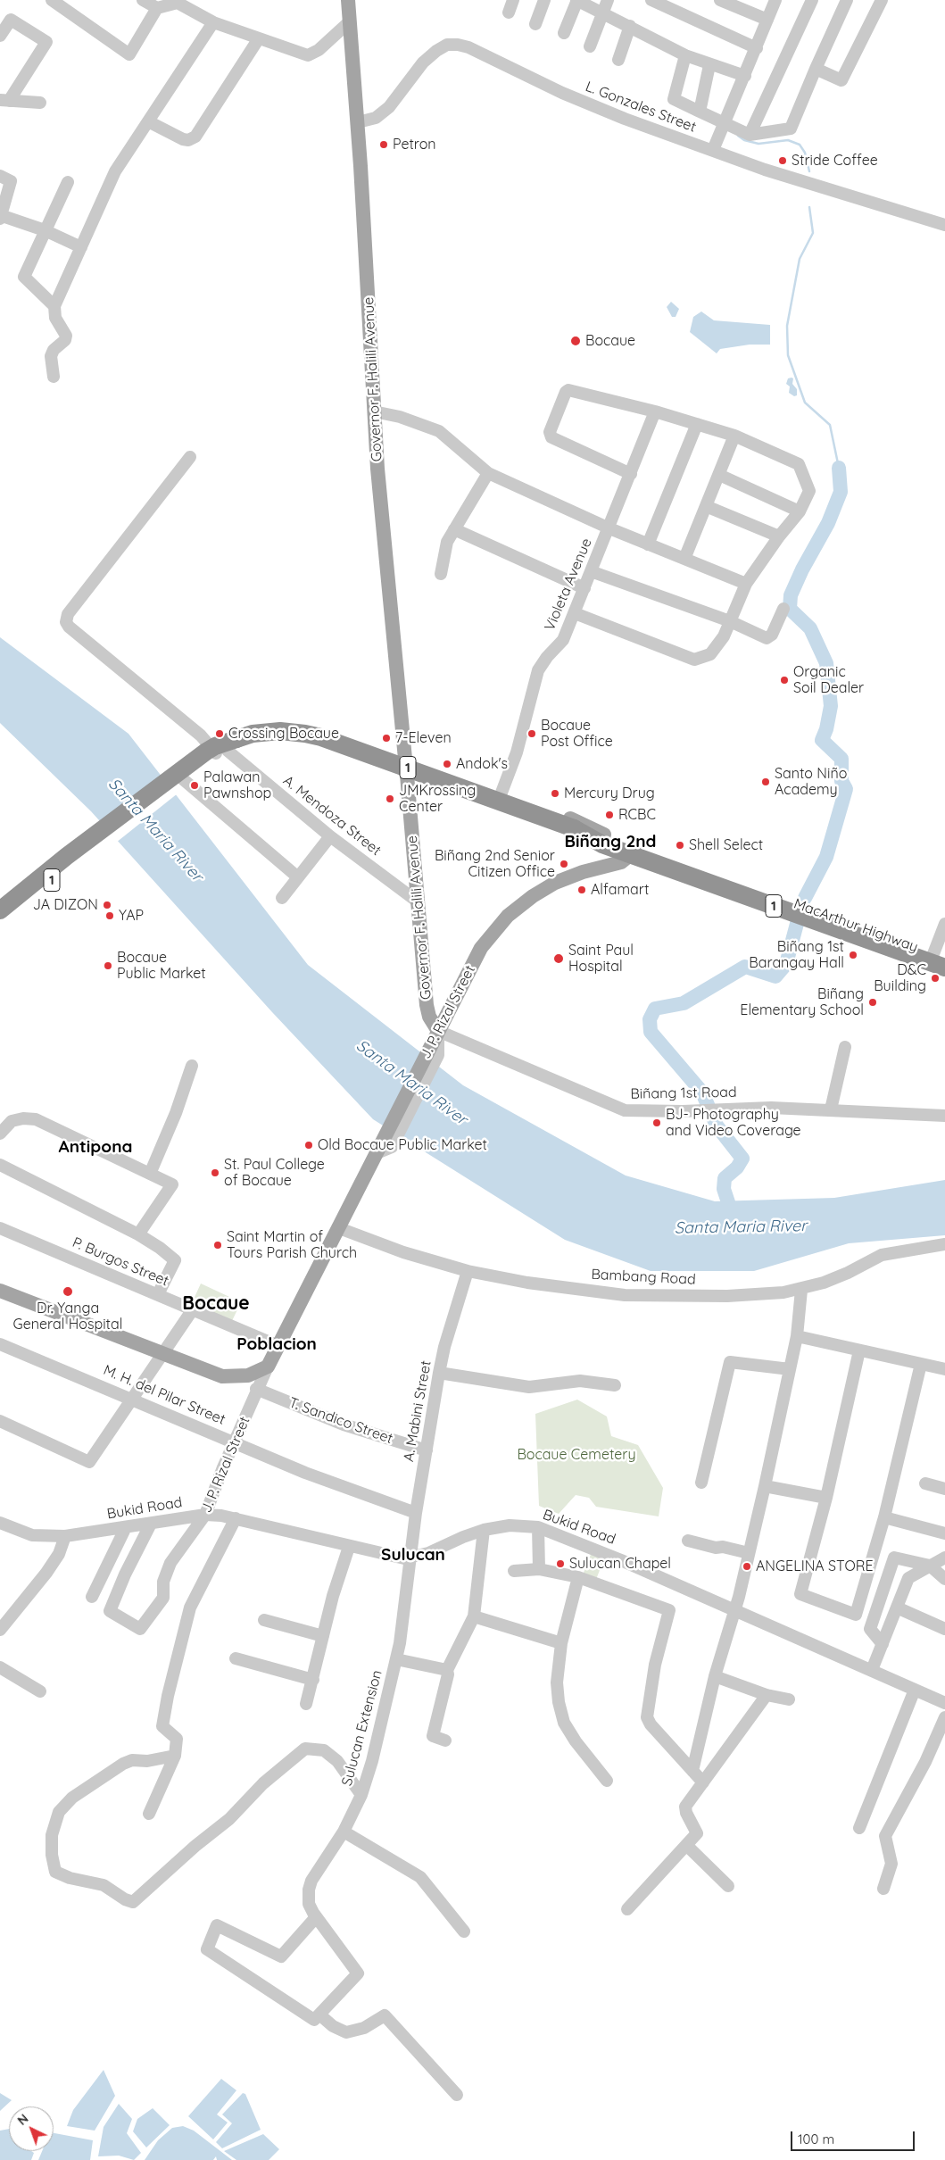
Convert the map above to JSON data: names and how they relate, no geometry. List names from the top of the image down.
{
  "streets": {
    "highway": ["1", "MacArthur Highway"],
    "main road": ["Governor F. Halili Avenue", "J. P. Rizal Street"],
    "street": [
      "L. Gonzales Street",
      "Violeta Avenue",
      "A. Mendoza Street",
      "Biñang 1st Road",
      "P. Burgos Street",
      "Bambang Road",
      "M. H. del Pilar Street",
      "A. Mabini Street",
      "T. Sandico Street",
      "Bukid Road",
      "Sulucan Extension"
    ]
  },
  "crossings": [
    ["L. Gonzales Street", "Governor F. Halili Avenue"],
    ["Governor F. Halili Avenue", "A. Mendoza Street"],
    ["Governor F. Halili Avenue", "MacArthur Highway"],
    ["Governor F. Halili Avenue", "J. P. Rizal Street"],
    ["Governor F. Halili Avenue", "Biñang 1st Road"],
    ["Violeta Avenue", "MacArthur Highway"],
    ["1", "A. Mendoza Street"],
    ["1", "MacArthur Highway"],
    ["A. Mendoza Street", "MacArthur Highway"],
    ["MacArthur Highway", "J. P. Rizal Street"],
    ["J. P. Rizal Street", "Biñang 1st Road"],
    ["J. P. Rizal Street", "P. Burgos Street"],
    ["J. P. Rizal Street", "Bambang Road"],
    ["J. P. Rizal Street", "M. H. del Pilar Street"],
    ["J. P. Rizal Street", "T. Sandico Street"],
    ["J. P. Rizal Street", "Bukid Road"],
    ["Bambang Road", "A. Mabini Street"],
    ["M. H. del Pilar Street", "A. Mabini Street"],
    ["A. Mabini Street", "T. Sandico Street"],
    ["A. Mabini Street", "Bukid Road"],
    ["A. Mabini Street", "Sulucan Extension"],
    ["Bukid Road", "Sulucan Extension"]
  ],
  "districts": [
    "Biñang 2nd",
    "Antipona",
    "Bocaue",
    "Poblacion",
    "Sulucan"
  ],
  "water": ["Santa Maria River"],
  "parks": ["Bocaue Cemetery"],
  "places": [
    "Petron",
    "Stride Coffee",
    "Bocaue",
    "Organic Soil Dealer",
    "Crossing Bocaue",
    "Bocaue Post Office",
    "7-Eleven",
    "Andok's",
    "Santo Niño Academy",
    "Palawan Pawnshop",
    "Mercury Drug",
    "JMKrossing Center",
    "RCBC",
    "Shell Select",
    "Biñang 2nd Senior Citizen Office",
    "Alfamart",
    "JA DIZON",
    "YAP",
    "Biñang 1st Barangay Hall",
    "Saint Paul Hospital",
    "Bocaue Public Market",
    "D&C Building",
    "Biñang Elementary School",
    "BJ- Photography and Video Coverage",
    "Old Bocaue Public Market",
    "St. Paul College of Bocaue",
    "Saint Martin of Tours Parish Church",
    "Dr. Yanga General Hospital",
    "Sulucan Chapel",
    "ANGELINA STORE"
  ],
  "scale_bar": "100 m",
  "north": "top left"
}
